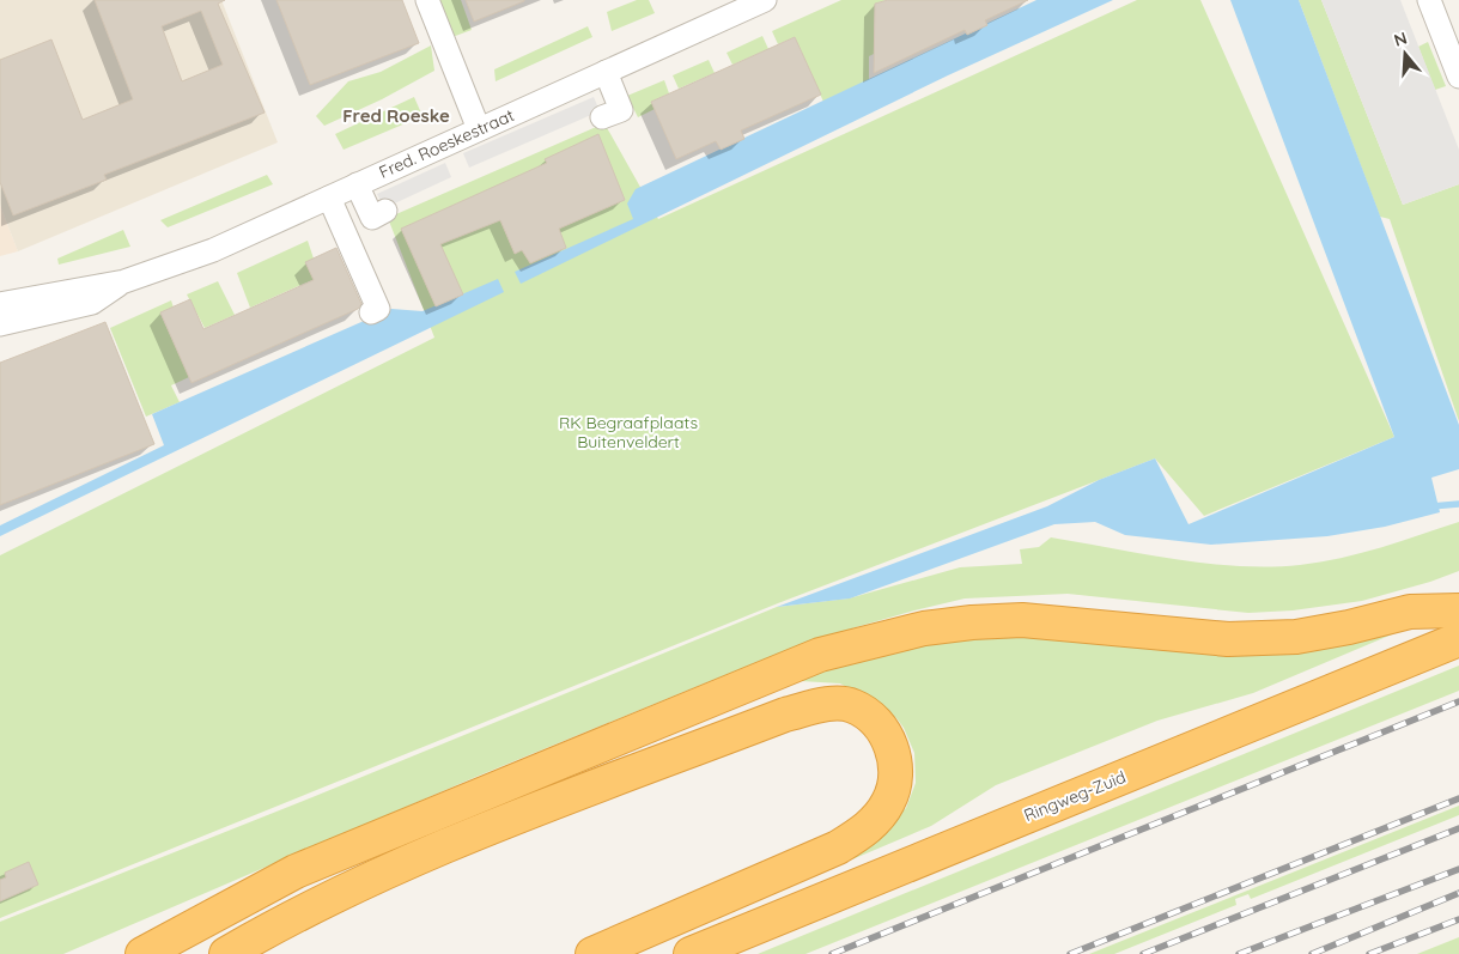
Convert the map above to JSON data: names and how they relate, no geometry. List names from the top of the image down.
{
  "streets": {
    "highway": ["Ringweg-Zuid"],
    "street": ["Fred. Roeskestraat"]
  },
  "districts": ["Fred Roeske"],
  "parks": ["RK Begraafplaats Buitenveldert"],
  "north": "top"
}
